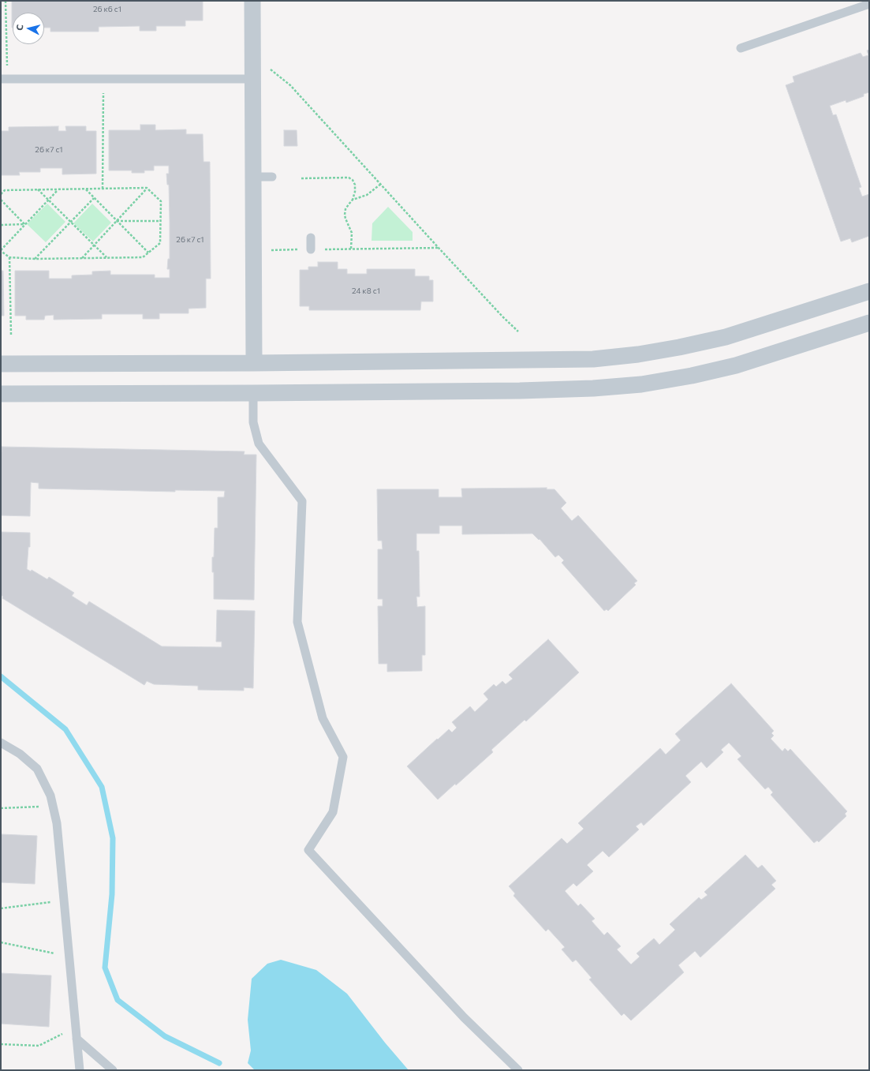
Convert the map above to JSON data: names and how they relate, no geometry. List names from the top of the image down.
{
  "house_numbers": [
    "26 к6 с1",
    "26 к7 с1",
    "26 к7 с1",
    "24 к8 с1"
  ],
  "north": "left"
}
